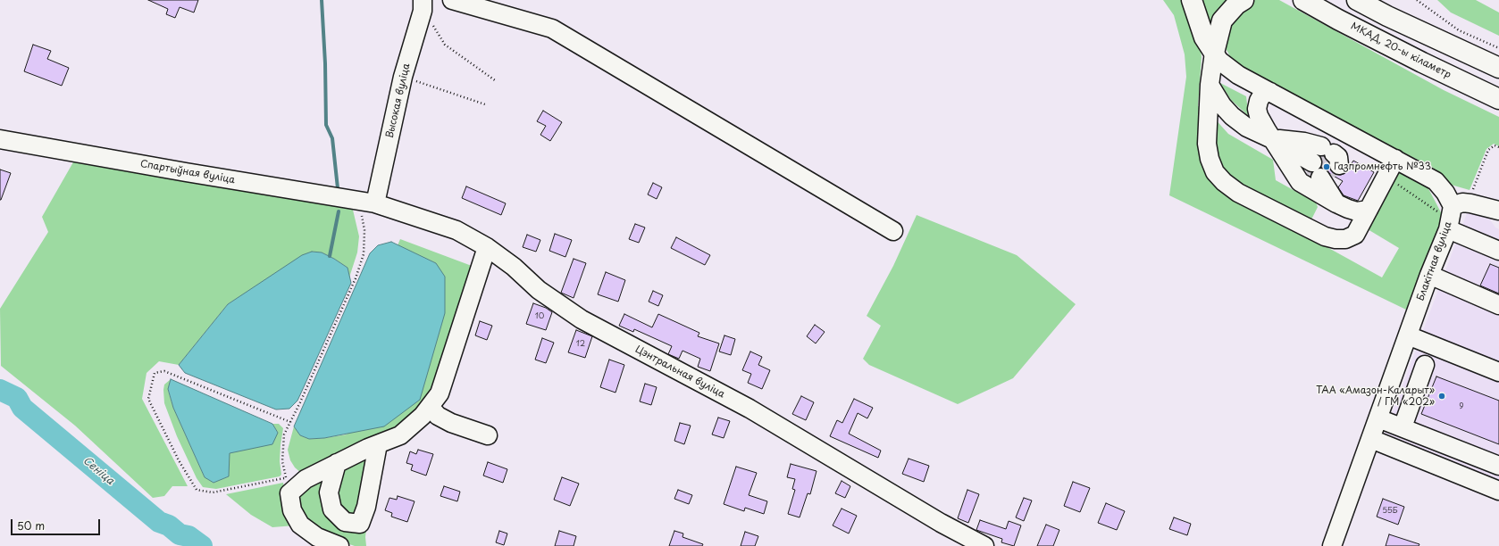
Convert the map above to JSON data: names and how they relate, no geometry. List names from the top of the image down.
{
  "streets": {
    "highway": ["МКАД, 20-ы кіламетр"],
    "street": [
      "Высокая вуліца",
      "Спартыўная вуліца",
      "Блакітная вуліца",
      "Цэнтральная вуліца"
    ]
  },
  "crossings": [
    ["Высокая вуліца", "Спартыўная вуліца"],
    ["Высокая вуліца", "Цэнтральная вуліца"],
    ["Спартыўная вуліца", "Цэнтральная вуліца"]
  ],
  "water": ["Сеніца"],
  "places": ["Газпромнефть №33", "ТАА «Амазон-Каларыт» / ГМ «202»"],
  "house_numbers": [
    "10",
    "12",
    "9",
    "55Б"
  ],
  "scale_bar": "50 m"
}
